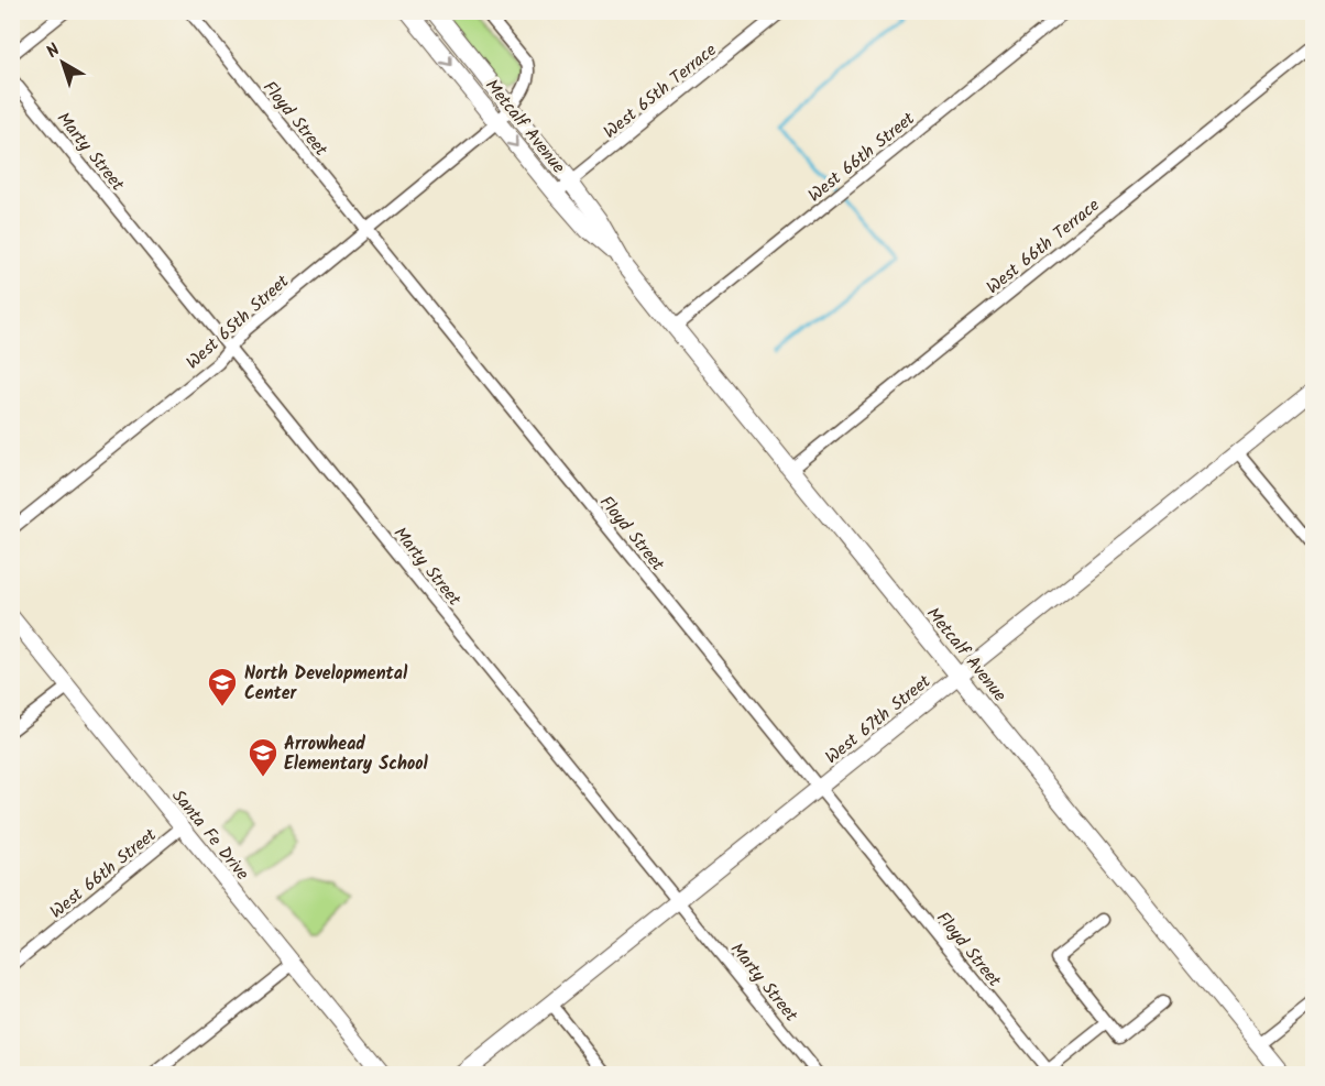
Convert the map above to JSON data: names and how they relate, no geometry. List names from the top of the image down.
{
  "streets": {
    "main road": ["Metcalf Avenue"],
    "street": [
      "West 65th Terrace",
      "Floyd Street",
      "Marty Street",
      "West 66th Street",
      "West 66th Terrace",
      "West 65th Street",
      "West 67th Street",
      "Santa Fe Drive"
    ]
  },
  "crossings": [
    ["West 65th Terrace", "Metcalf Avenue"],
    ["Floyd Street", "West 65th Street"],
    ["Floyd Street", "West 67th Street"],
    ["Metcalf Avenue", "West 66th Street"],
    ["Metcalf Avenue", "West 66th Terrace"],
    ["Metcalf Avenue", "West 65th Street"],
    ["Metcalf Avenue", "West 67th Street"],
    ["Marty Street", "West 65th Street"],
    ["Marty Street", "West 67th Street"],
    ["West 66th Street", "Santa Fe Drive"]
  ],
  "places": {
    "school or university": ["North Developmental Center", "Arrowhead Elementary School"]
  },
  "north": "top left"
}
